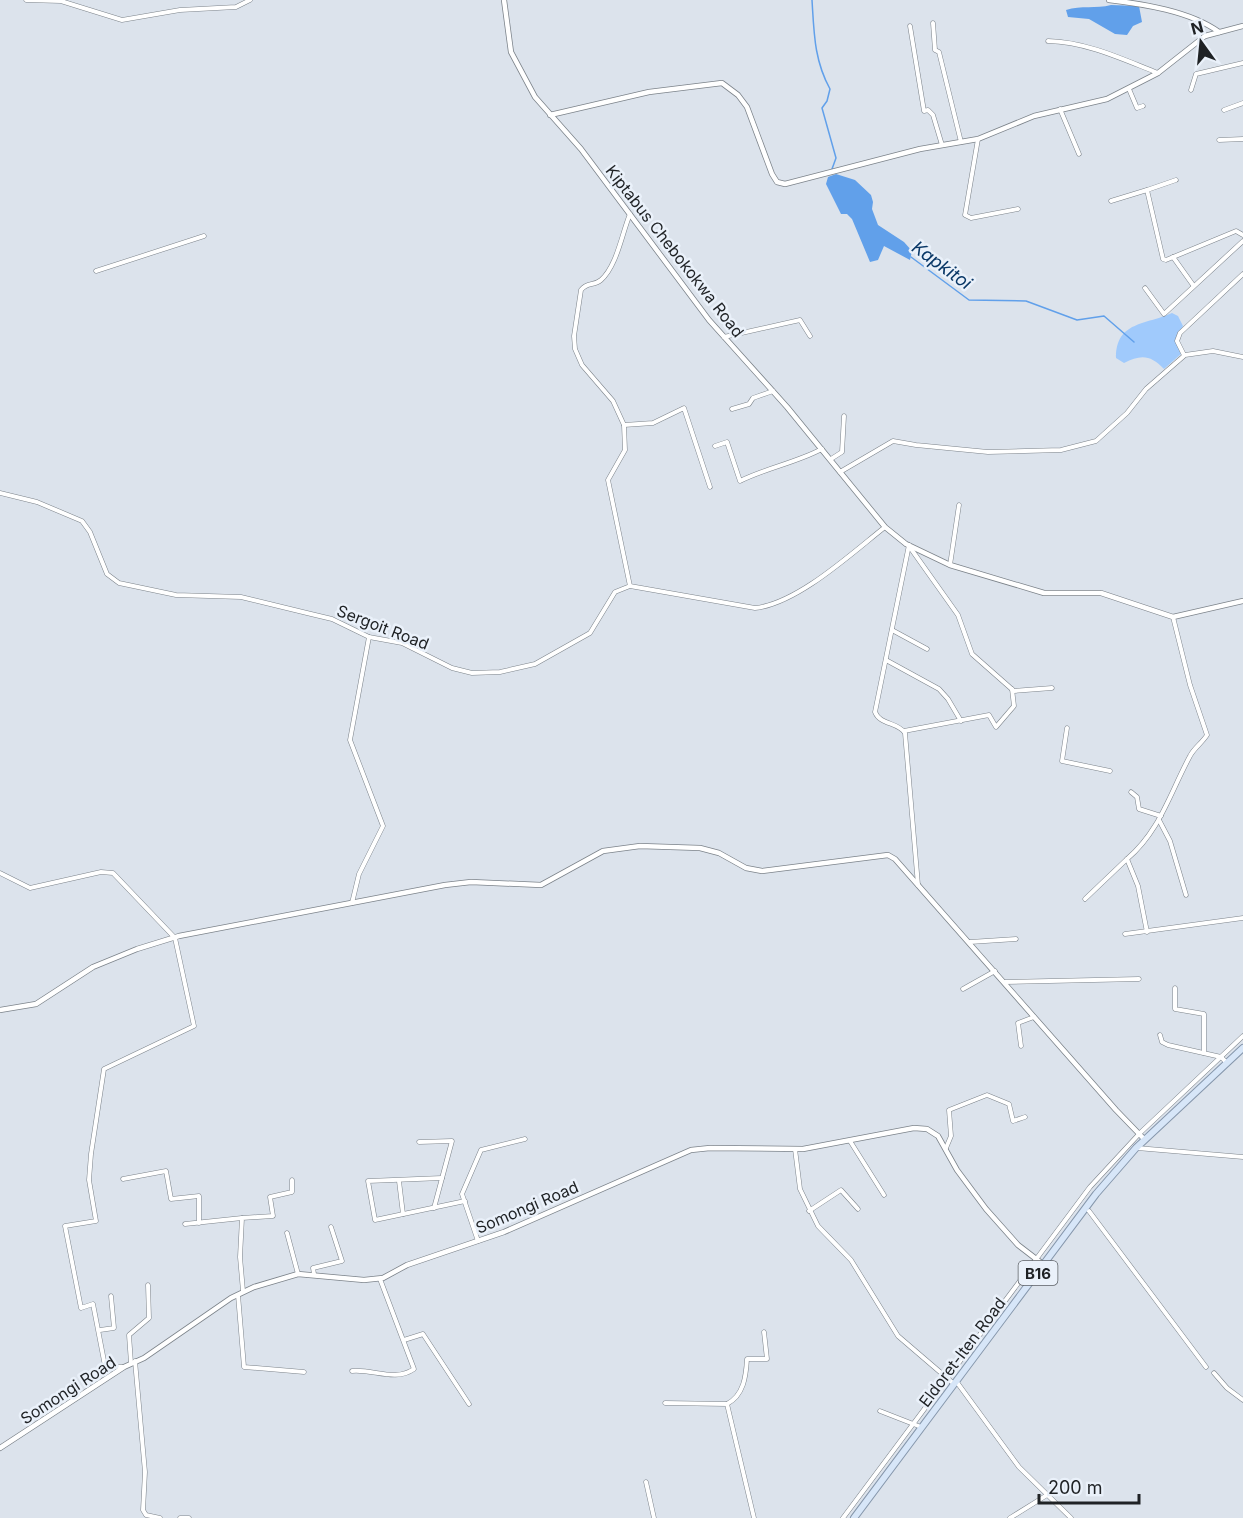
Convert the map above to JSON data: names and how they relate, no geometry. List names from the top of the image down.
{
  "streets": {
    "main road": ["B16", "Eldoret-Iten Road"],
    "street": ["Kiptabus Chebokokwa Road", "Sergoit Road", "Somongi Road"]
  },
  "crossings": [
    ["Somongi Road", "Eldoret-Iten Road"]
  ],
  "water": ["Kapkitoi"],
  "scale_bar": "200 m",
  "north": "top"
}
